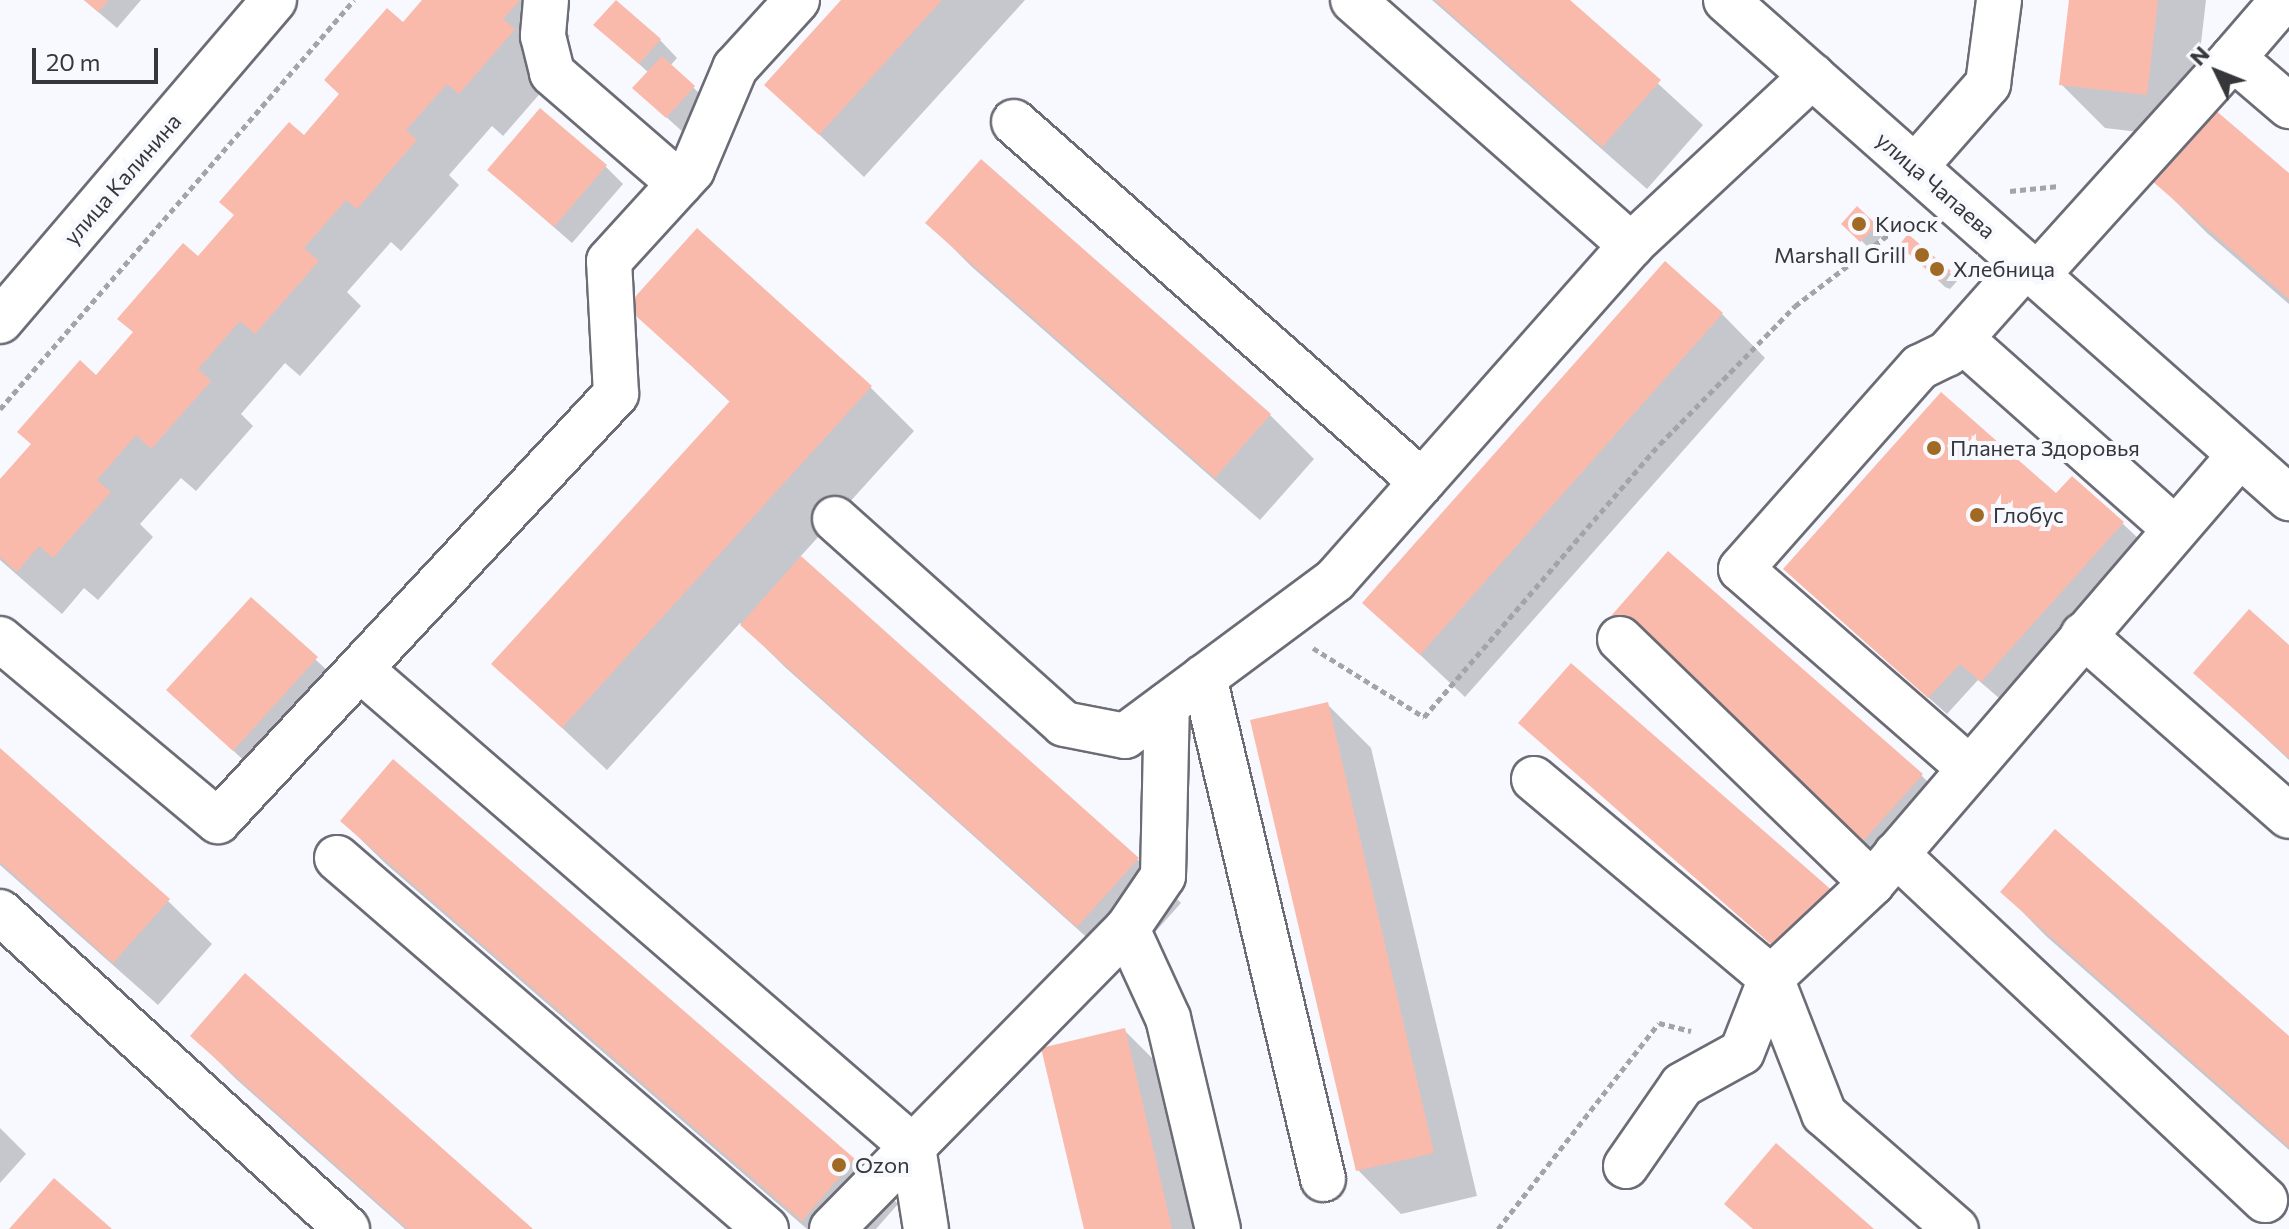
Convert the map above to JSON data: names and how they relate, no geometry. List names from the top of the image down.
{
  "streets": {
    "street": ["улица Калинина", "улица Чапаева"]
  },
  "places": [
    "Киоск",
    "Marshall Grill",
    "Хлебница",
    "Планета Здоровья",
    "Глобус",
    "Ozon"
  ],
  "scale_bar": "20 m",
  "north": "top left"
}
